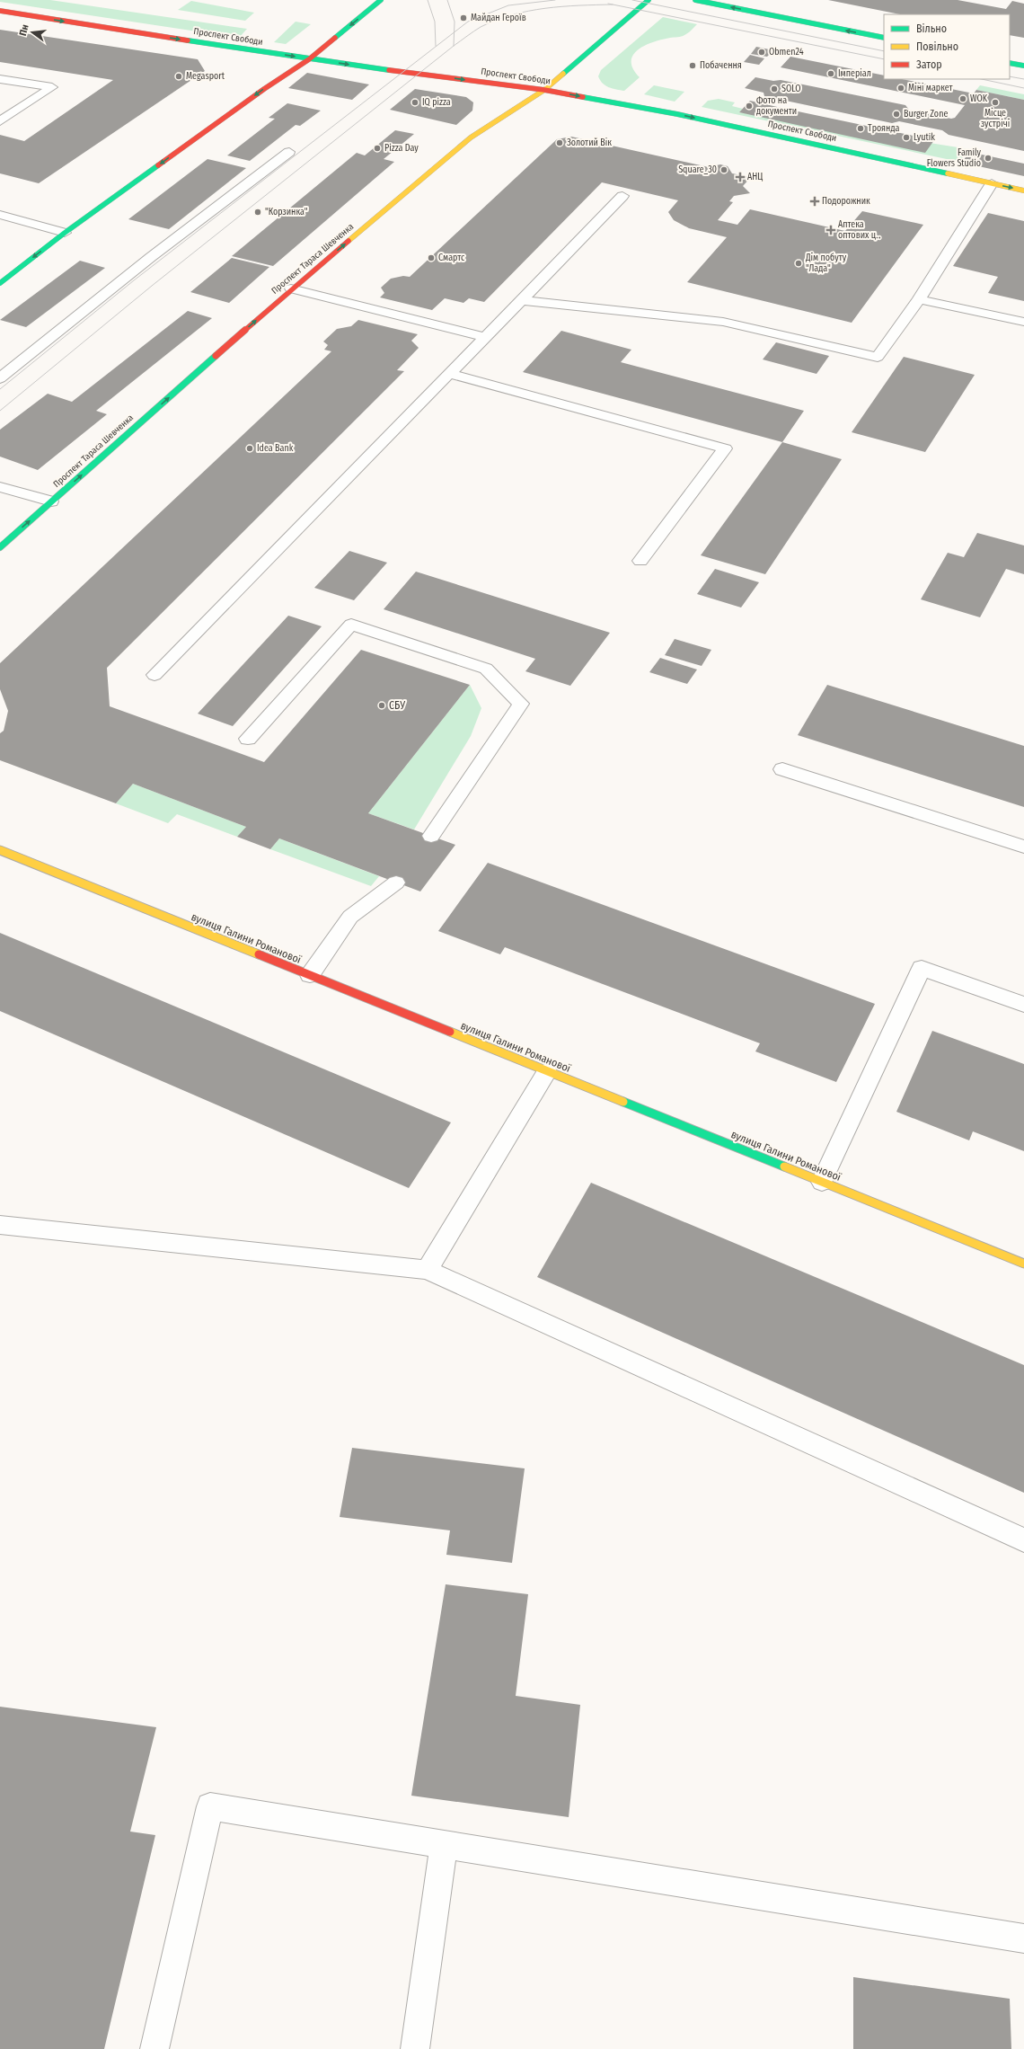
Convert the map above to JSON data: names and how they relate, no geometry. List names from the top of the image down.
{
  "streets": {
    "main road": ["Проспект Свободи", "Проспект Тараса Шевченка", "вулиця Галини Романової"]
  },
  "crossings": [
    ["Проспект Свободи", "Проспект Тараса Шевченка"]
  ],
  "one_way": ["Проспект Свободи", "Проспект Тараса Шевченка"],
  "places": {
    "other": [
      "Майдан Героїв",
      "Obmen24",
      "Побачення",
      "Імперіал",
      "Megasport",
      "Міні маркет",
      "SOLO",
      "WOK",
      "IQ pizza",
      "Місце зустрічі",
      "Фото на документи",
      "Burger Zone",
      "Троянда",
      "Lyutik",
      "Золотий Вік",
      "Pizza Day",
      "Family Flowers Studio",
      "Square_30",
      "\"Корзинка\"",
      "Смартс",
      "Дім побуту \"Лада\"",
      "Idea Bank",
      "СБУ"
    ],
    "health": ["АНЦ", "Подорожник", "Аптека оптових ц‥"]
  },
  "legend": ["Вільно", "Повільно", "Затор"],
  "north": "left"
}
